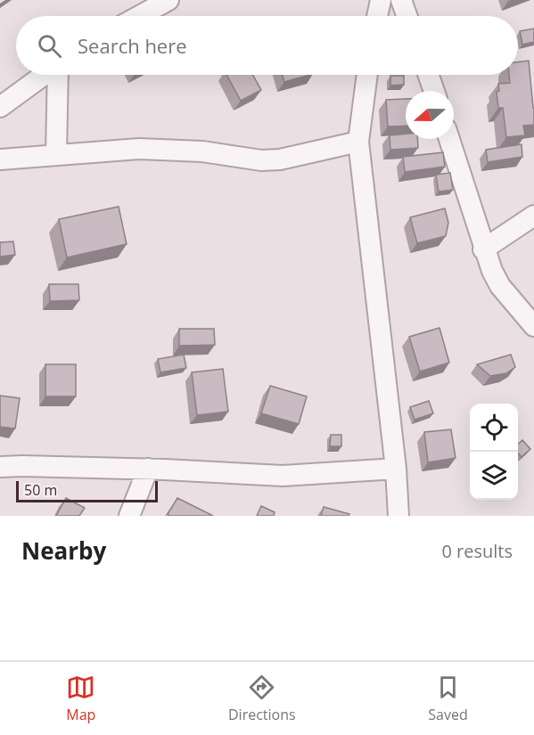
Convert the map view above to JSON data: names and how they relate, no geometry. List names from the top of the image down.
{
  "scale_bar": "50 m",
  "north": "left",
  "page": {
    "search": "Search here",
    "scale": "50 m",
    "heading": ["Nearby", "0 results"],
    "nav": ["Map", "Directions", "Saved"]
  }
}
